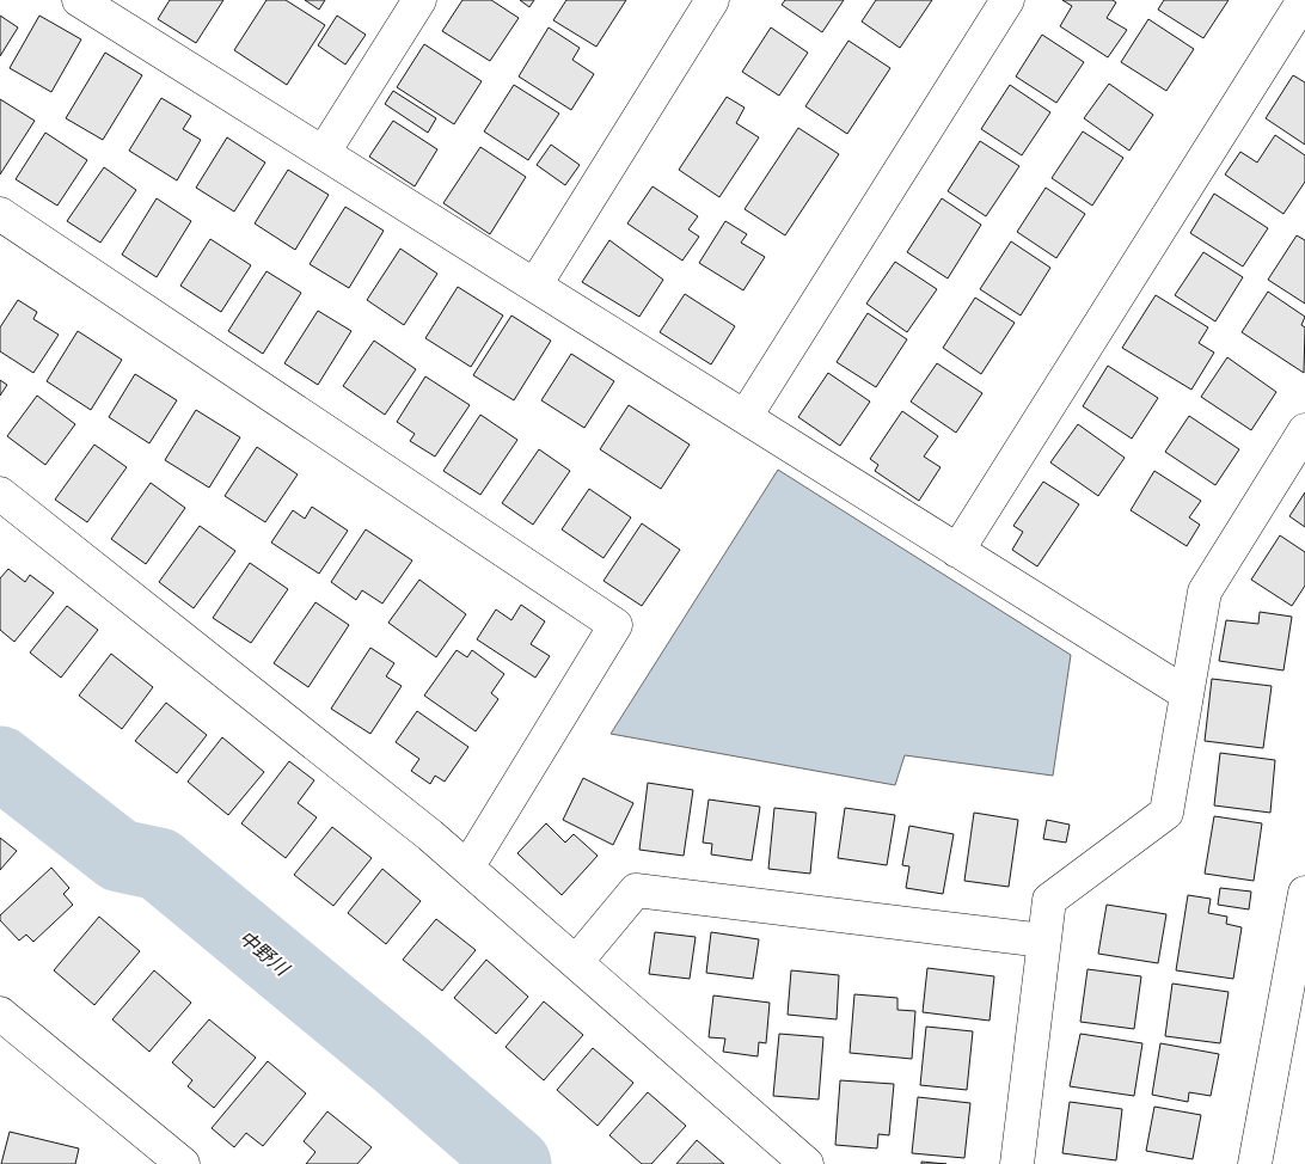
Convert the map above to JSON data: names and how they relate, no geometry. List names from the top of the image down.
{
  "water": ["中野川"]
}
